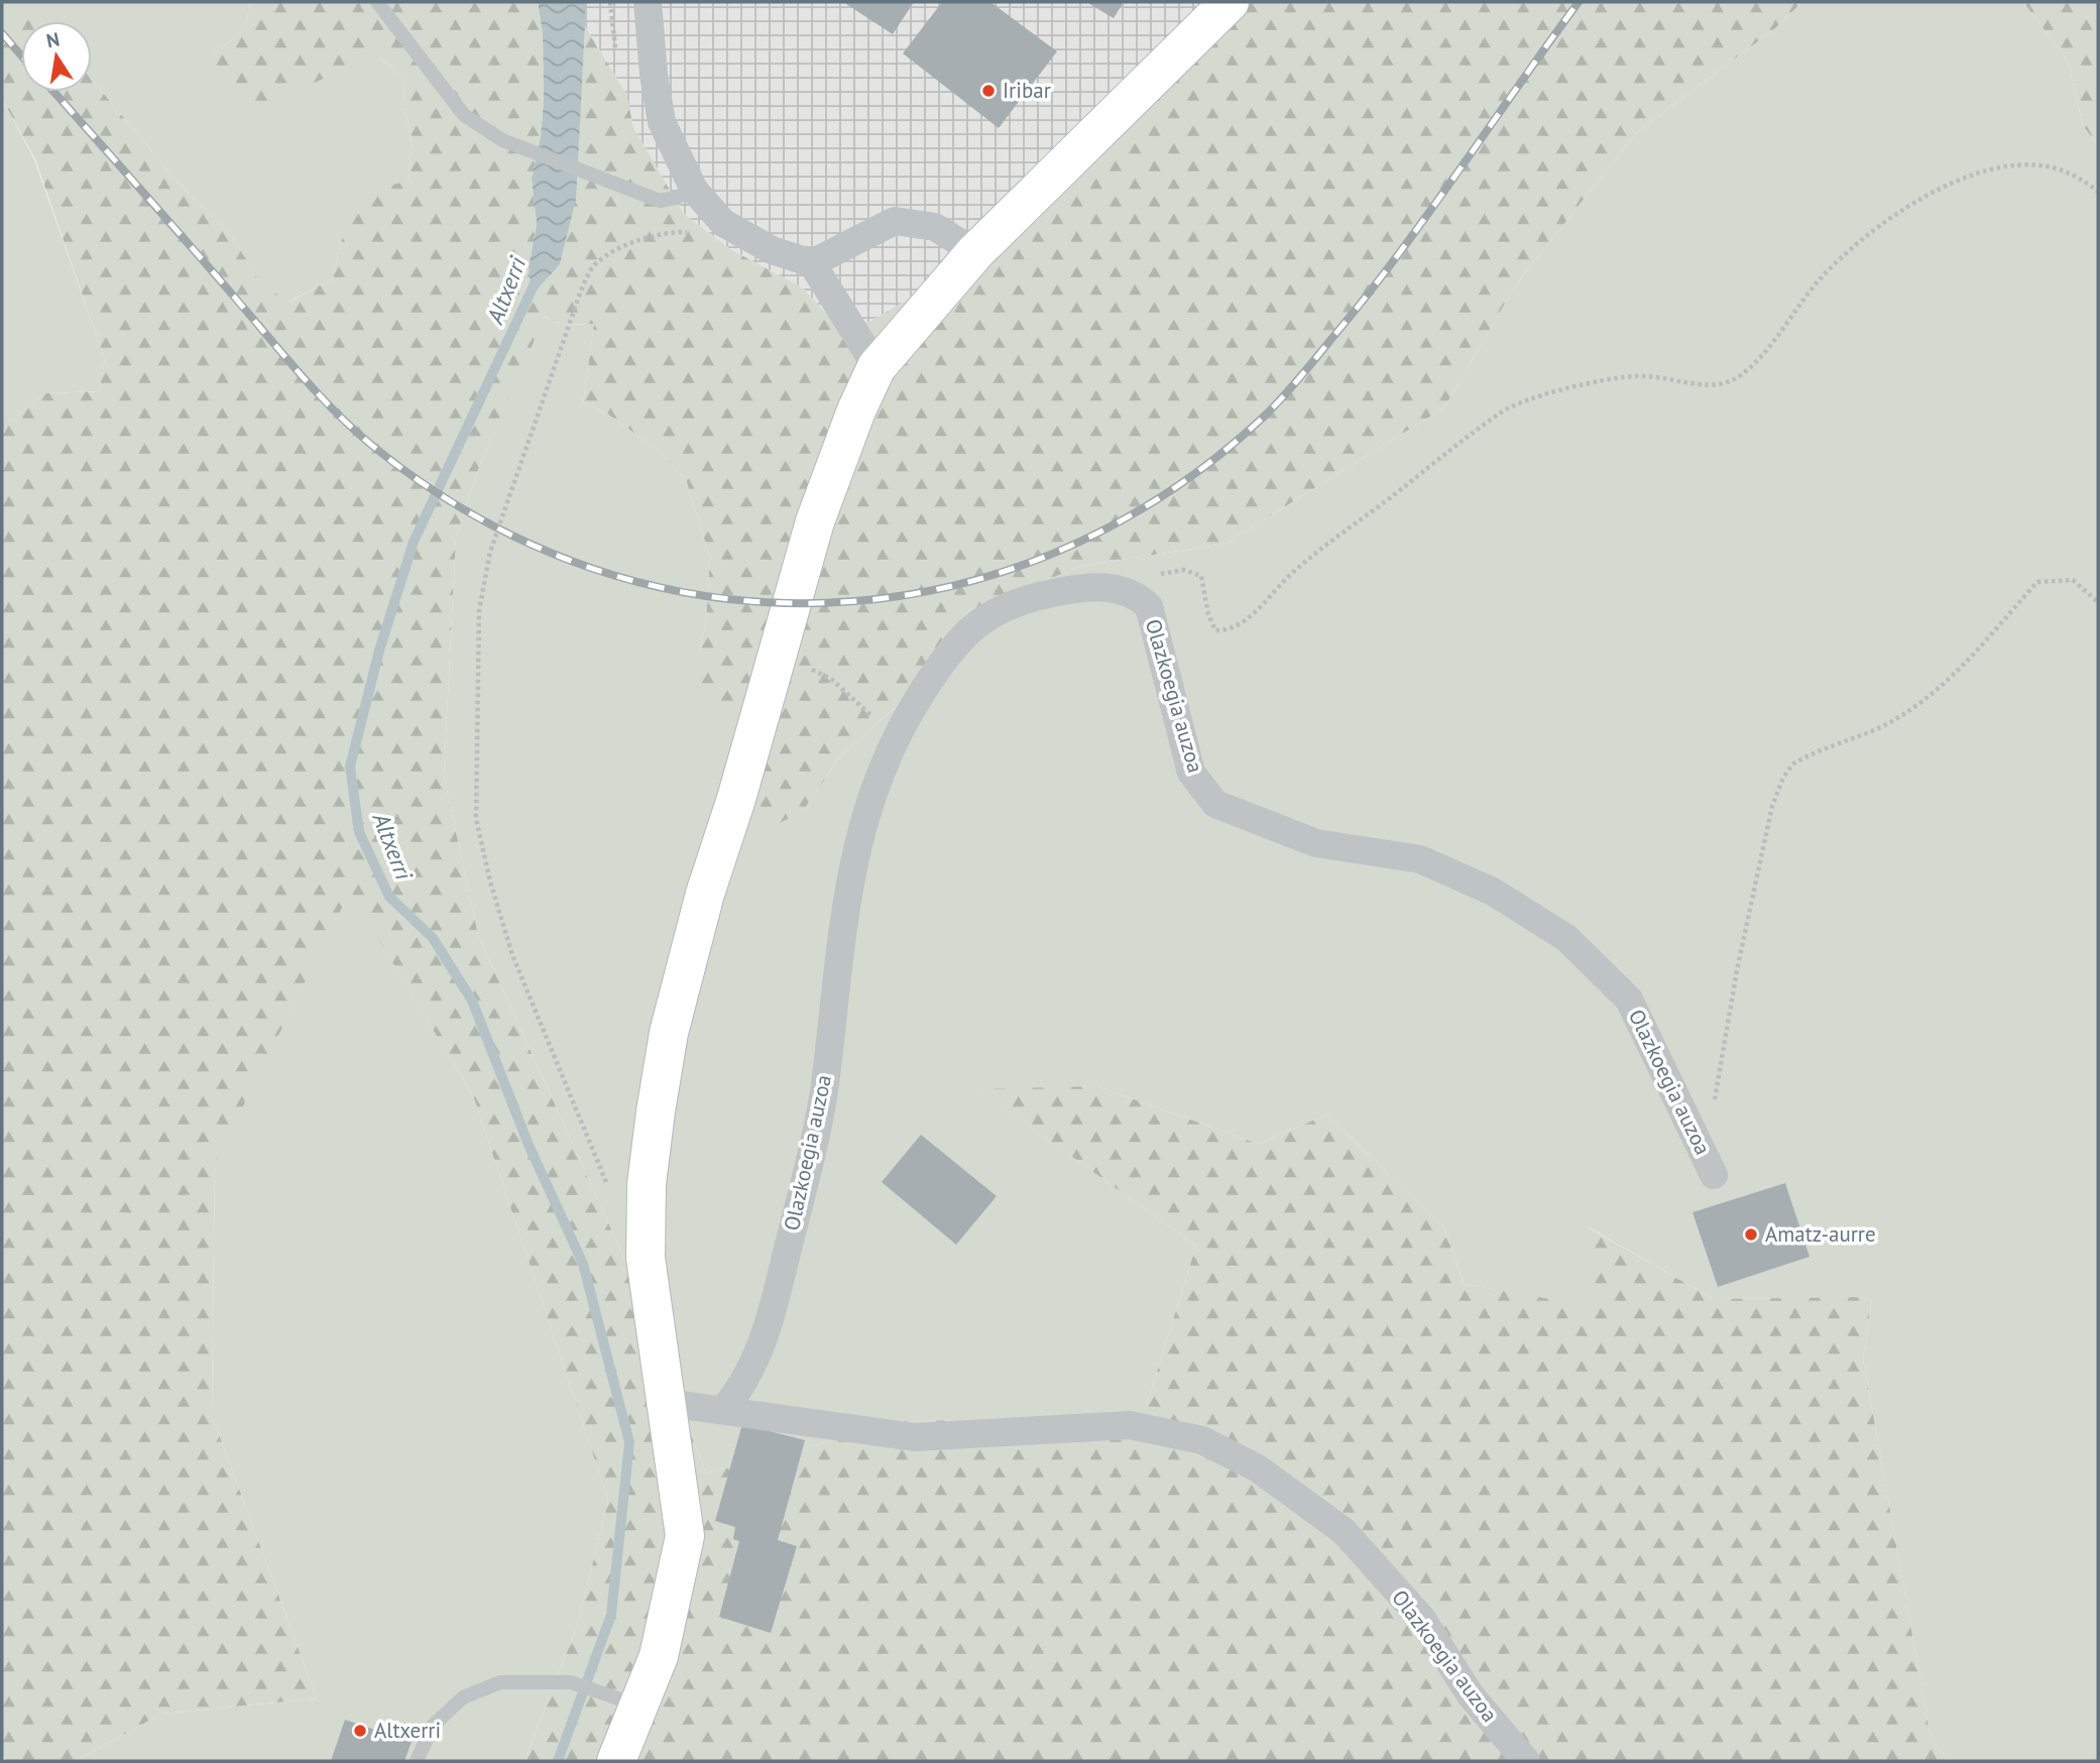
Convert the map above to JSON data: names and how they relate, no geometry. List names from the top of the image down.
{
  "streets": {
    "street": ["Olazkoegia auzoa"]
  },
  "water": ["Altxerri"],
  "places": ["Iribar", "Amatz-aurre", "Altxerri"],
  "north": "top"
}
